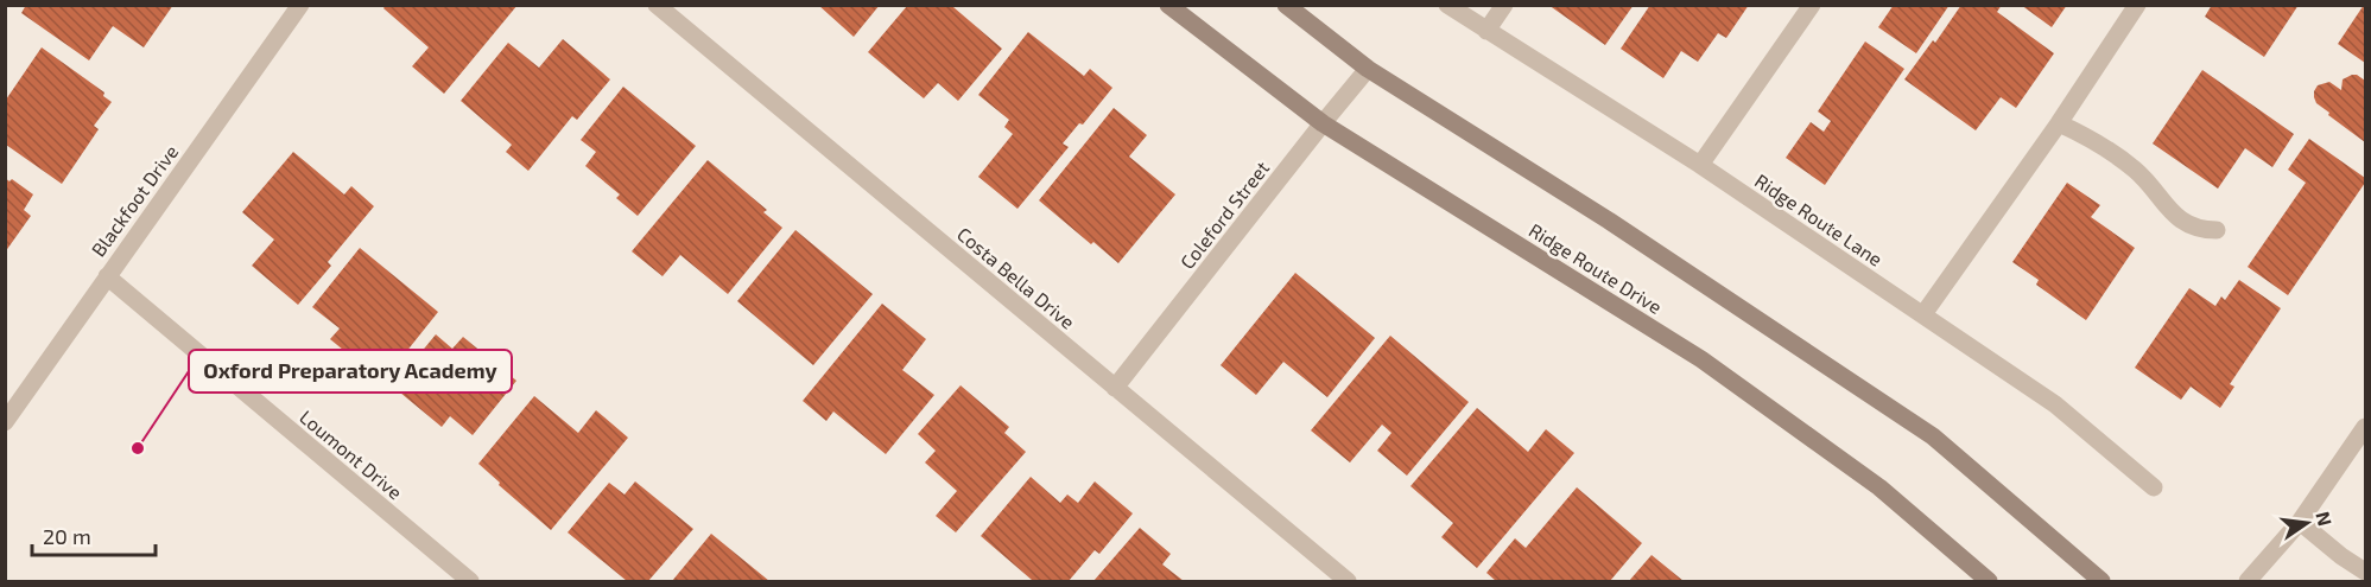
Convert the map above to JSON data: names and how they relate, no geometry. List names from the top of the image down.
{
  "streets": {
    "main road": ["Ridge Route Drive"],
    "street": [
      "Blackfoot Drive",
      "Coleford Street",
      "Ridge Route Lane",
      "Costa Bella Drive",
      "Loumont Drive"
    ]
  },
  "crossings": [
    ["Blackfoot Drive", "Loumont Drive"],
    ["Coleford Street", "Ridge Route Drive"],
    ["Coleford Street", "Costa Bella Drive"]
  ],
  "places": ["Oxford Preparatory Academy"],
  "scale_bar": "20 m",
  "north": "right"
}
